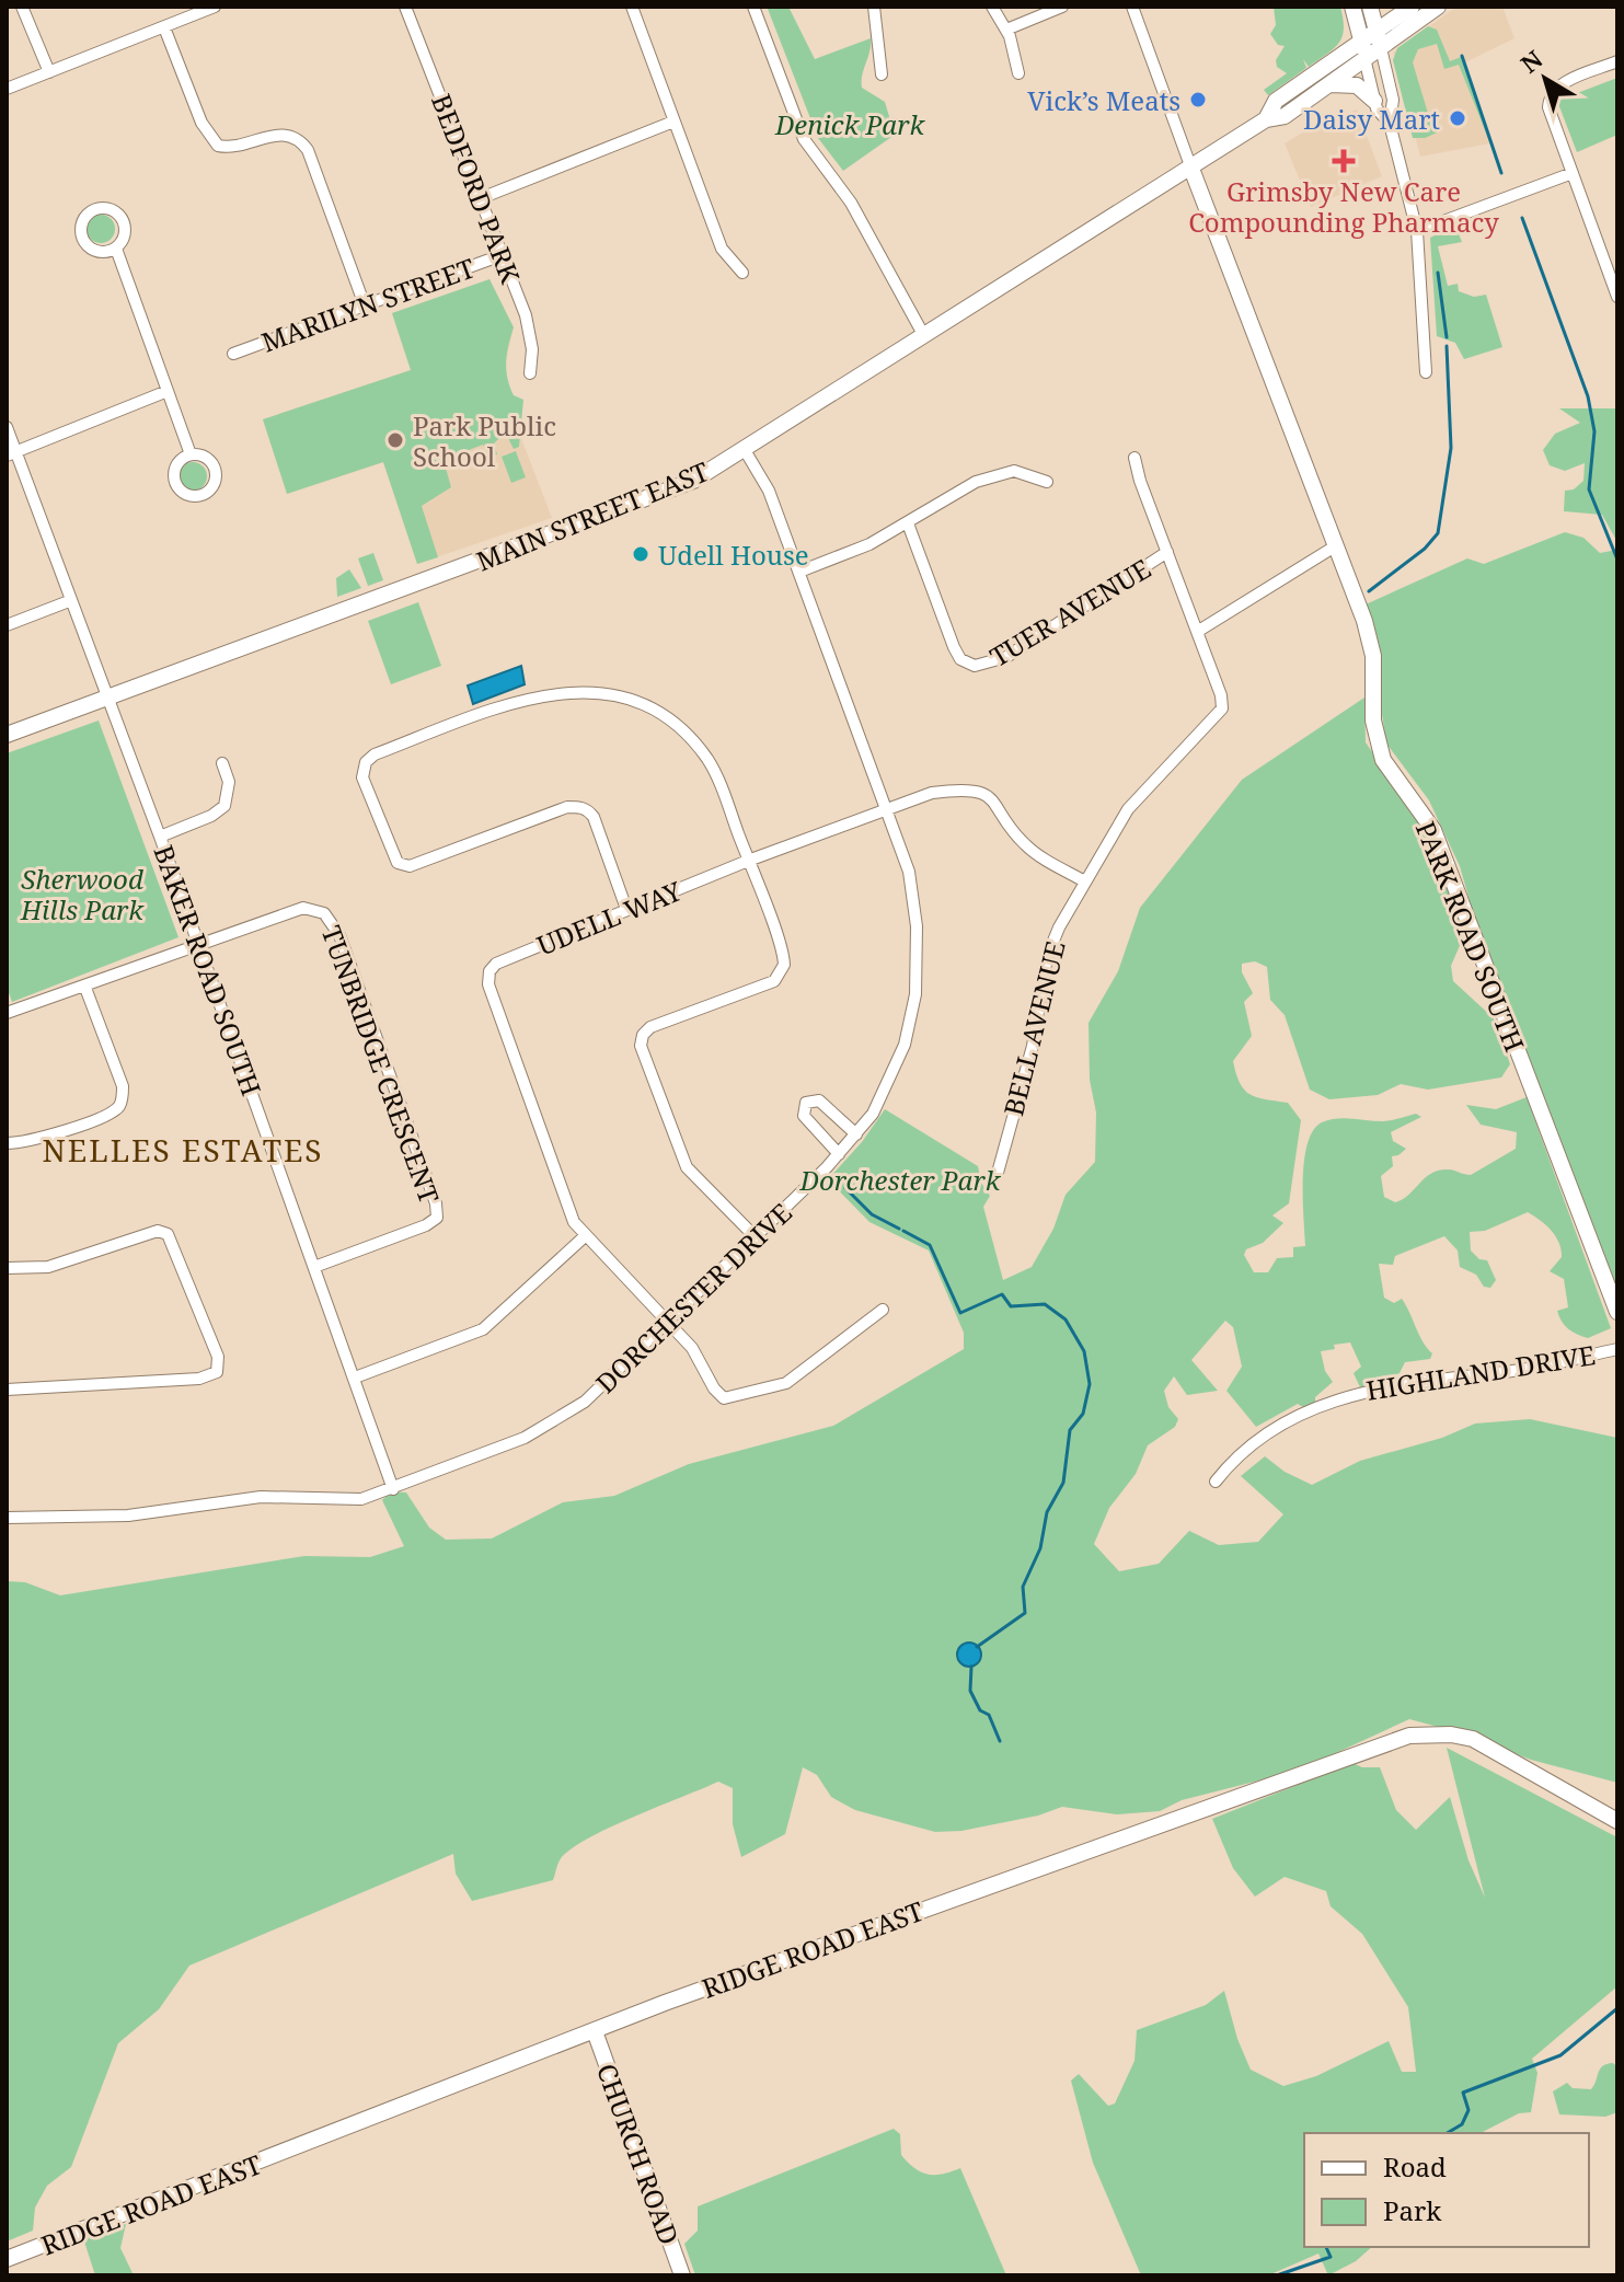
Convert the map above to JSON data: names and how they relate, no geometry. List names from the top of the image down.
{
  "streets": {
    "main road": [
      "MAIN STREET EAST",
      "PARK ROAD SOUTH",
      "RIDGE ROAD EAST",
      "CHURCH ROAD"
    ],
    "street": [
      "BEDFORD PARK",
      "MARILYN STREET",
      "TUER AVENUE",
      "UDELL WAY",
      "BAKER ROAD SOUTH",
      "BELL AVENUE",
      "TUNBRIDGE CRESCENT",
      "DORCHESTER DRIVE",
      "HIGHLAND DRIVE"
    ]
  },
  "crossings": [
    ["BEDFORD PARK", "MARILYN STREET"],
    ["MAIN STREET EAST", "PARK ROAD SOUTH"],
    ["MAIN STREET EAST", "BAKER ROAD SOUTH"],
    ["MAIN STREET EAST", "DORCHESTER DRIVE"],
    ["UDELL WAY", "BELL AVENUE"],
    ["UDELL WAY", "DORCHESTER DRIVE"],
    ["BAKER ROAD SOUTH", "TUNBRIDGE CRESCENT"],
    ["BAKER ROAD SOUTH", "DORCHESTER DRIVE"],
    ["RIDGE ROAD EAST", "CHURCH ROAD"]
  ],
  "districts": ["NELLES ESTATES"],
  "parks": ["Denick Park", "Sherwood Hills Park", "Dorchester Park"],
  "places": {
    "other": [
      "Vick’s Meats",
      "Daisy Mart",
      "Park Public School",
      "Udell House"
    ],
    "health": ["Grimsby New Care Compounding Pharmacy"]
  },
  "legend": ["Road", "Park"],
  "north": "top left"
}
